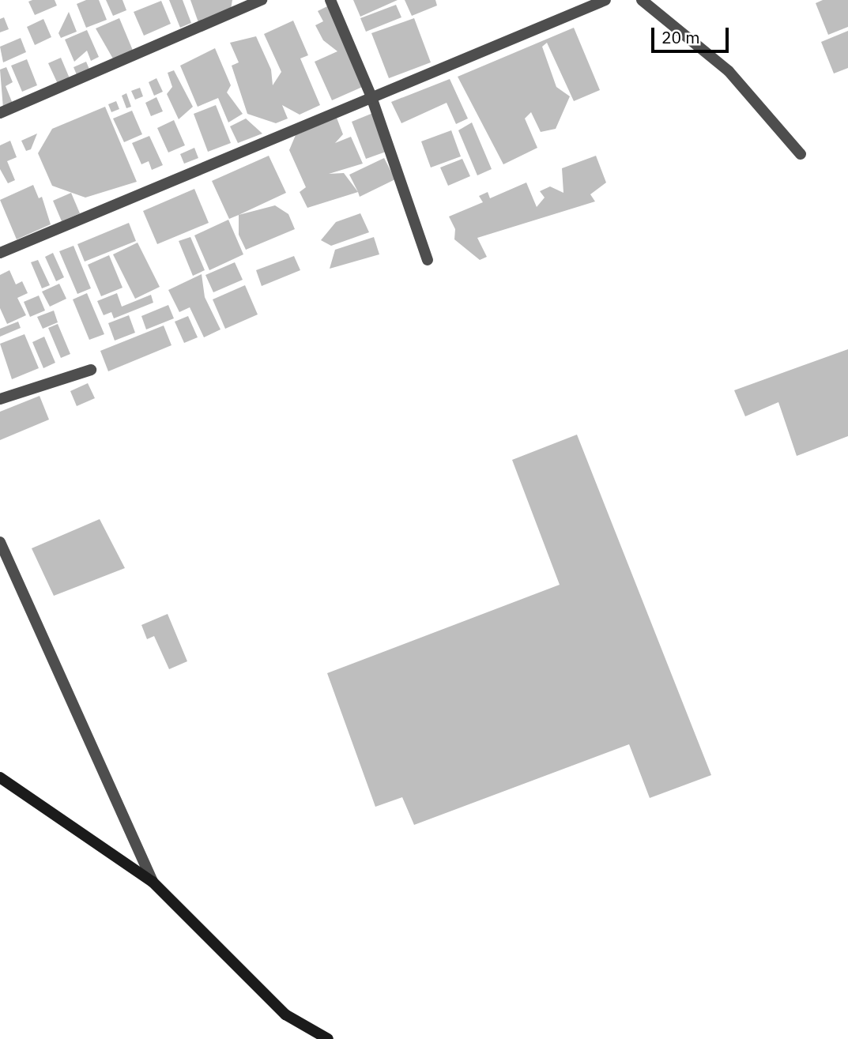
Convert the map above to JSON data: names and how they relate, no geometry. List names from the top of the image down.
{
  "scale_bar": "20 m"
}
